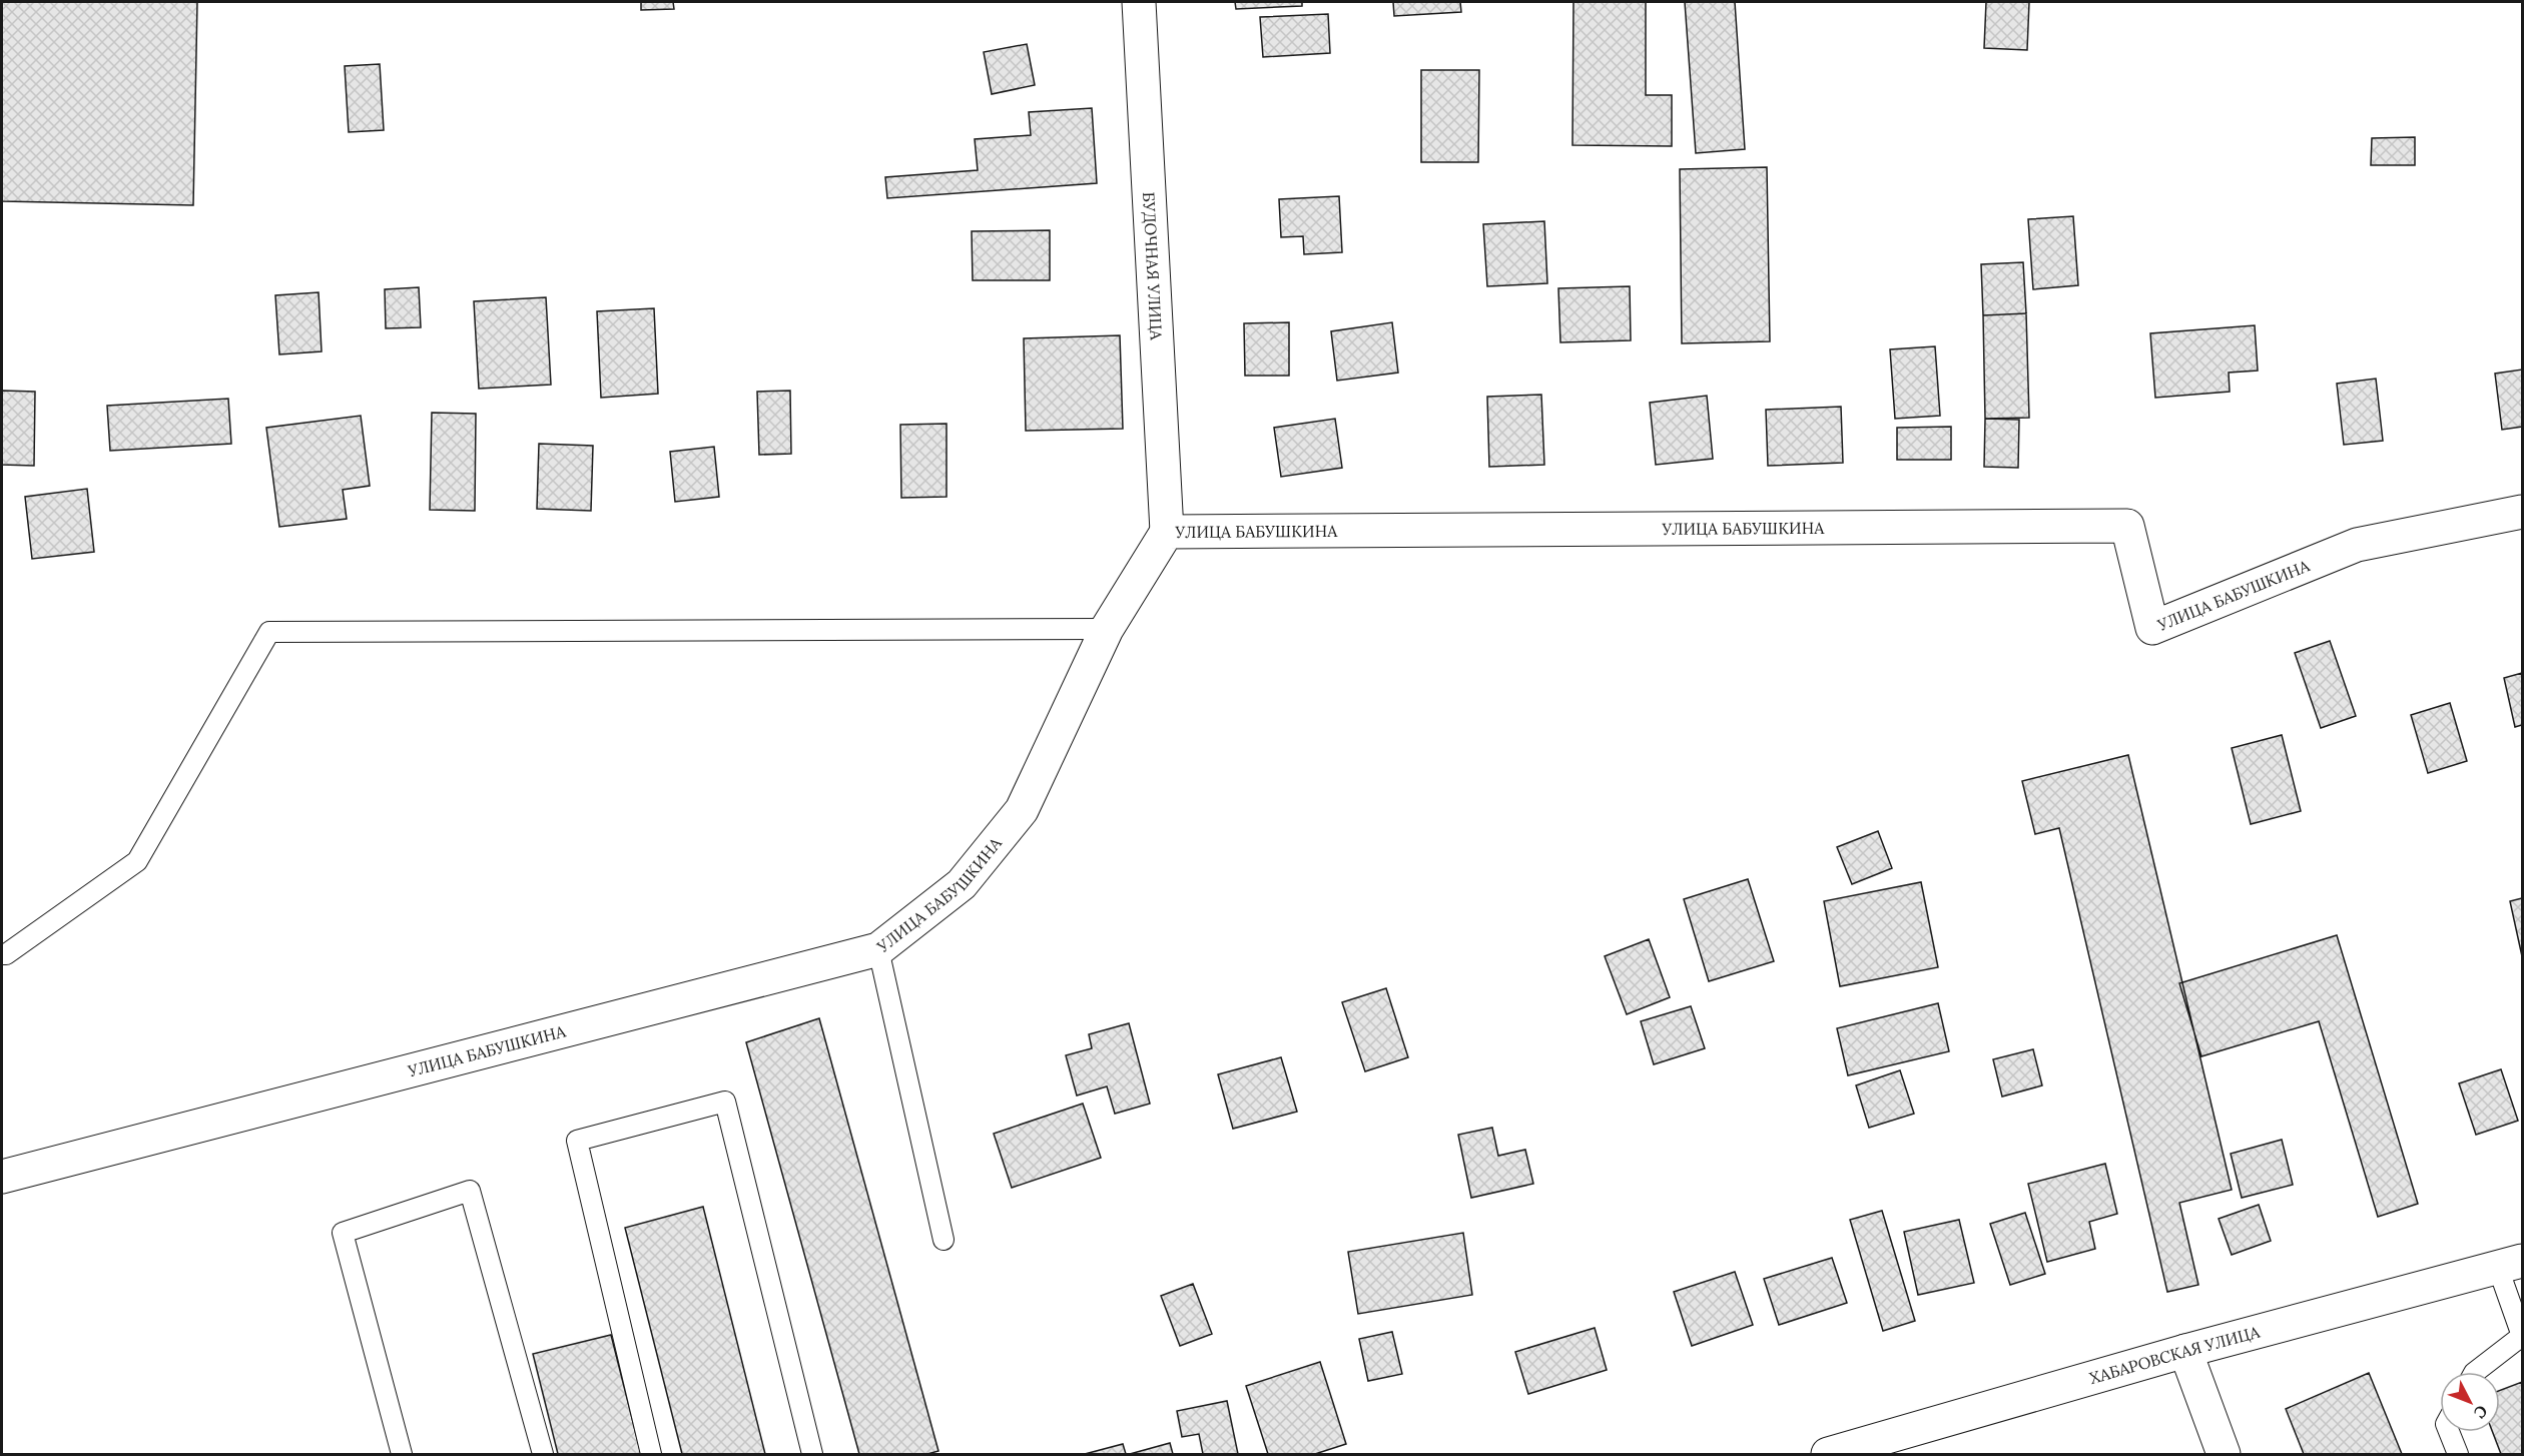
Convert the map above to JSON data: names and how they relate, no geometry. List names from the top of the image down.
{
  "streets": {
    "street": ["БУДОЧНАЯ УЛИЦА", "УЛИЦА БАБУШКИНА", "ХАБАРОВСКАЯ УЛИЦА"]
  },
  "crossings": [
    ["БУДОЧНАЯ УЛИЦА", "УЛИЦА БАБУШКИНА"]
  ],
  "north": "bottom right"
}
